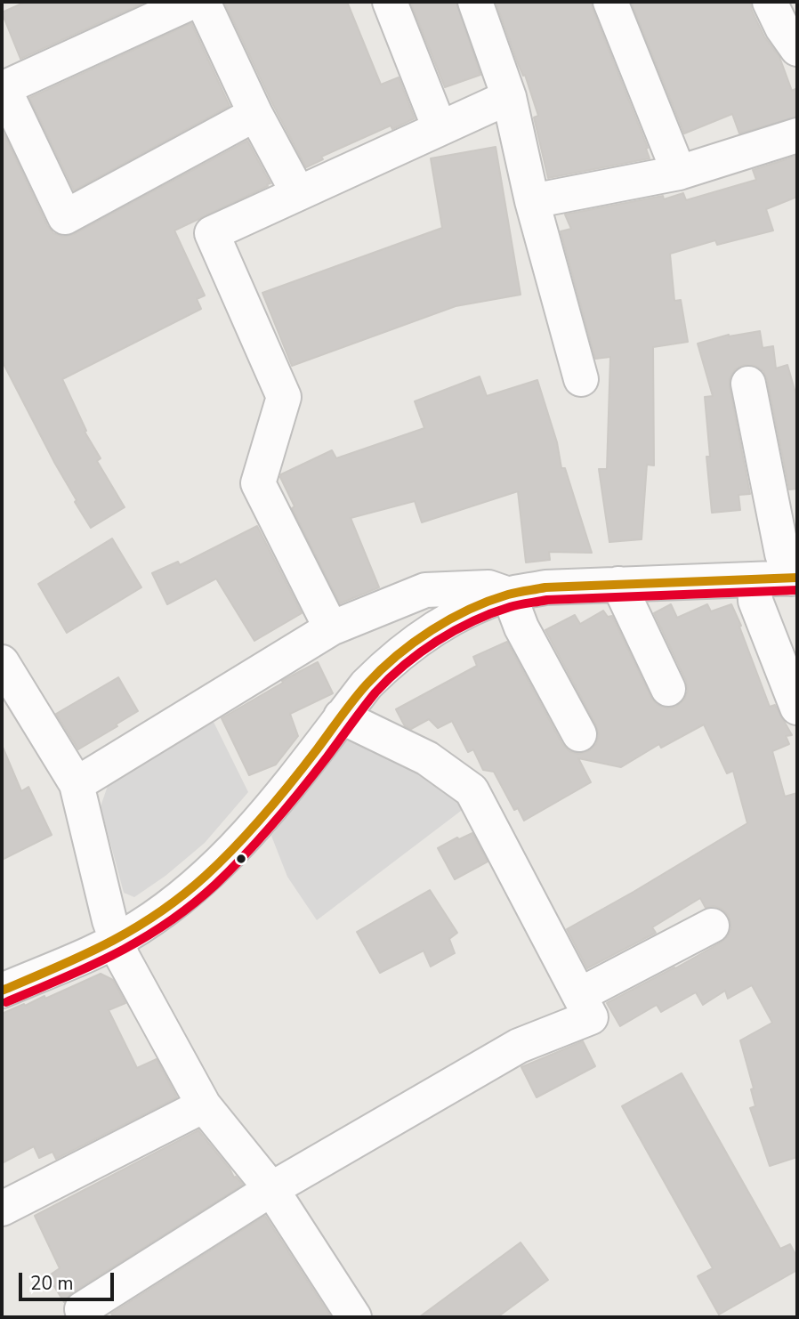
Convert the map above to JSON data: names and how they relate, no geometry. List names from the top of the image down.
{
  "scale_bar": "20 m"
}
